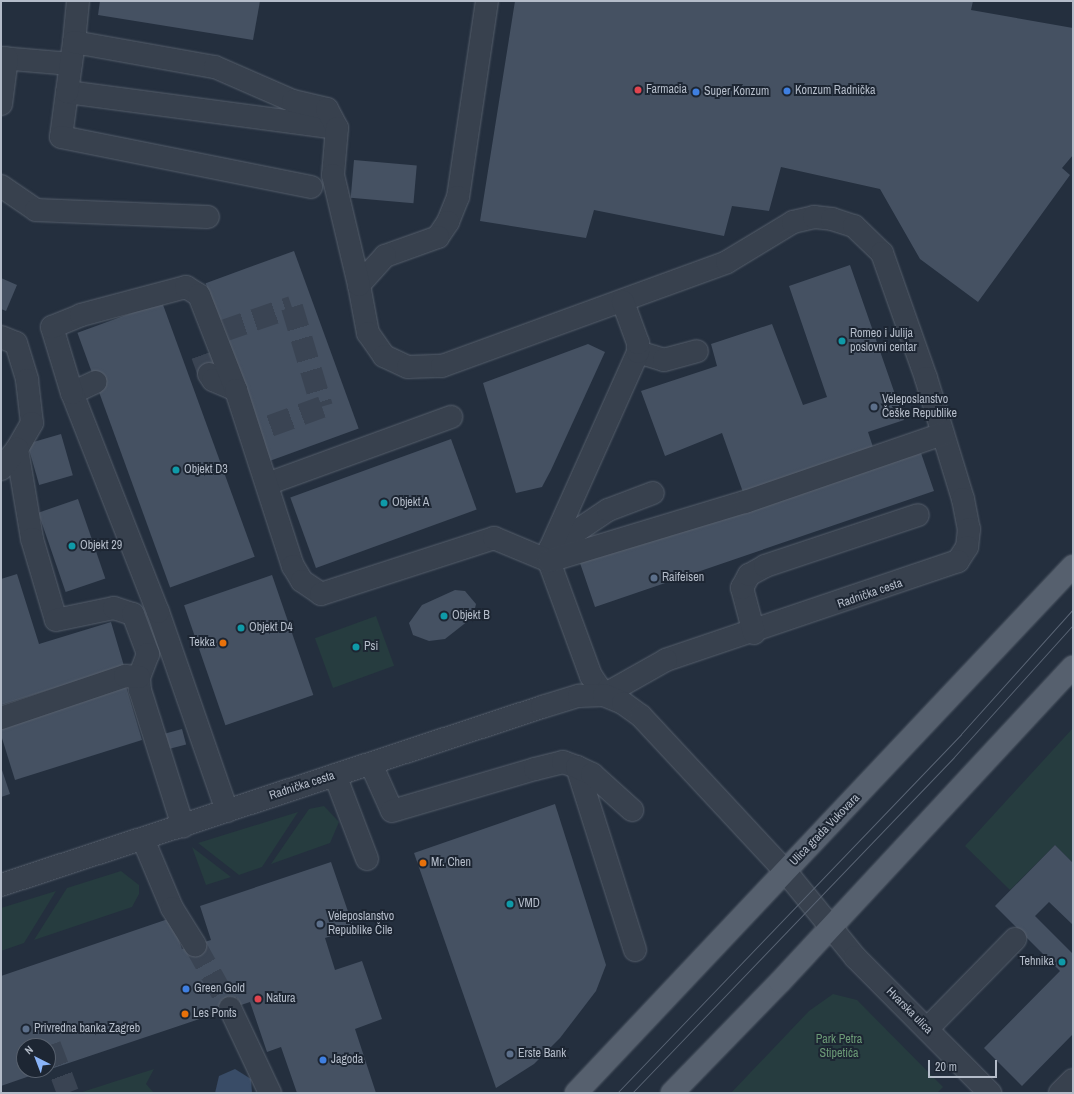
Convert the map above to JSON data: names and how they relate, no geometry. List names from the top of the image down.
{
  "streets": {
    "main road": ["Ulica grada Vukovara"],
    "street": ["Radnička cesta", "Hvarska ulica"]
  },
  "crossings": [
    ["Radnička cesta", "Ulica grada Vukovara"],
    ["Radnička cesta", "Hvarska ulica"]
  ],
  "parks": ["Park Petra Stipetića"],
  "places": [
    "Farmacia",
    "Konzum Radnička",
    "Super Konzum",
    "Romeo i Julija poslovni centar",
    "Veleposlanstvo Češke Republike",
    "Objekt D3",
    "Objekt A",
    "Objekt 29",
    "Raifeisen",
    "Objekt B",
    "Objekt D4",
    "Tekka",
    "Psi",
    "Mr. Chen",
    "VMD",
    "Veleposlanstvo Republike Čile",
    "Tehnika",
    "Green Gold",
    "Natura",
    "Les Ponts",
    "Privredna banka Zagreb",
    "Erste Bank",
    "Jagoda"
  ],
  "scale_bar": "20 m",
  "north": "top left"
}
